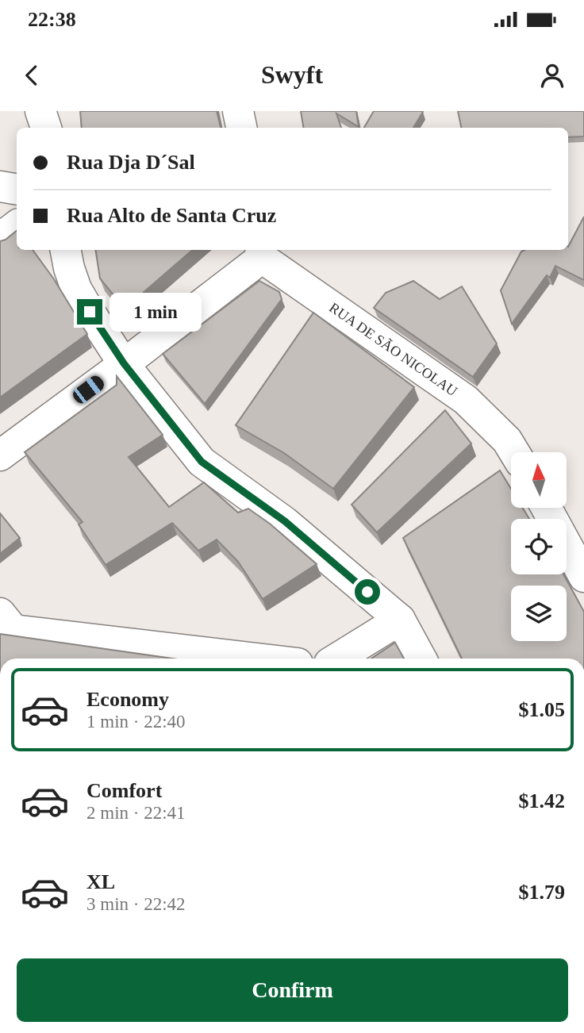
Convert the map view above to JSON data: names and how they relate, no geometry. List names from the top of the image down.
{
  "streets": {
    "street": ["RUA DE SÃO NICOLAU"]
  },
  "north": "top",
  "page": {
    "status": "22:38",
    "header": "Swyft",
    "banner": ["Rua Dja D´Sal", "Rua Alto de Santa Cruz"],
    "bubble": "1 min",
    "list": [
      {
        "name": "Economy",
        "note": "1 min · 22:40",
        "value": "$1.05"
      },
      {
        "name": "Comfort",
        "note": "2 min · 22:41",
        "value": "$1.42"
      },
      {
        "name": "XL",
        "note": "3 min · 22:42",
        "value": "$1.79"
      }
    ],
    "buttons": "Confirm"
  }
}
